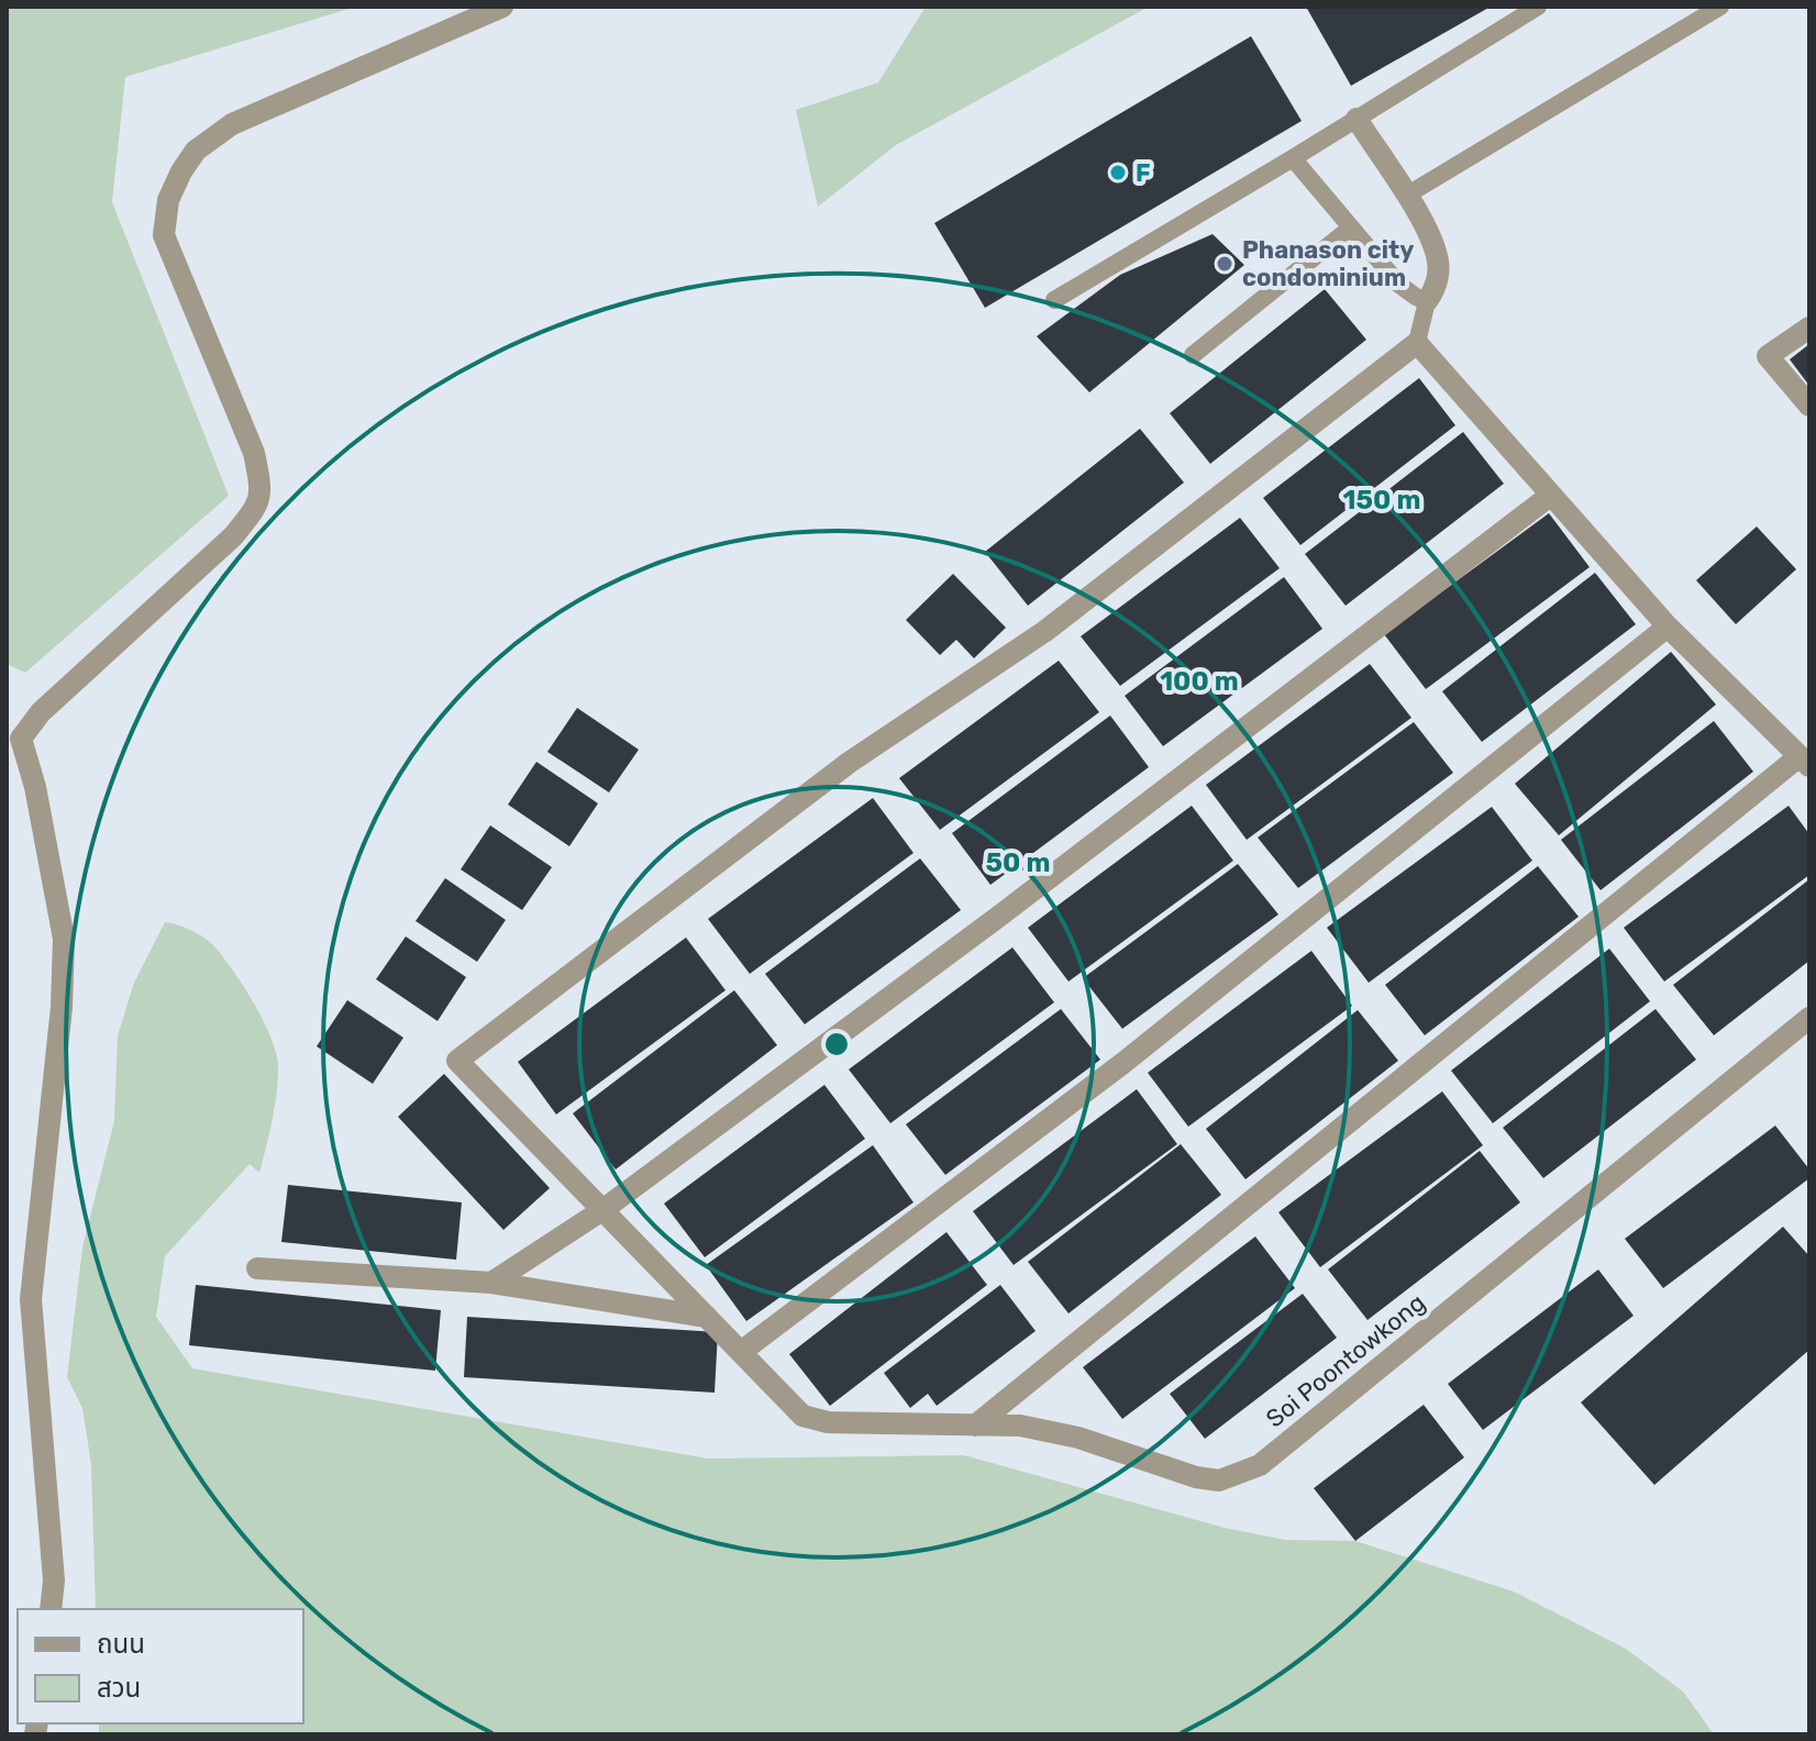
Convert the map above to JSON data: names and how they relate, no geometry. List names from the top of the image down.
{
  "streets": {
    "street": ["Soi Poontowkong"]
  },
  "places": ["F", "Phanason city condominium"],
  "legend": ["ถนน", "สวน"],
  "rings": ["150 m", "100 m", "50 m"]
}
